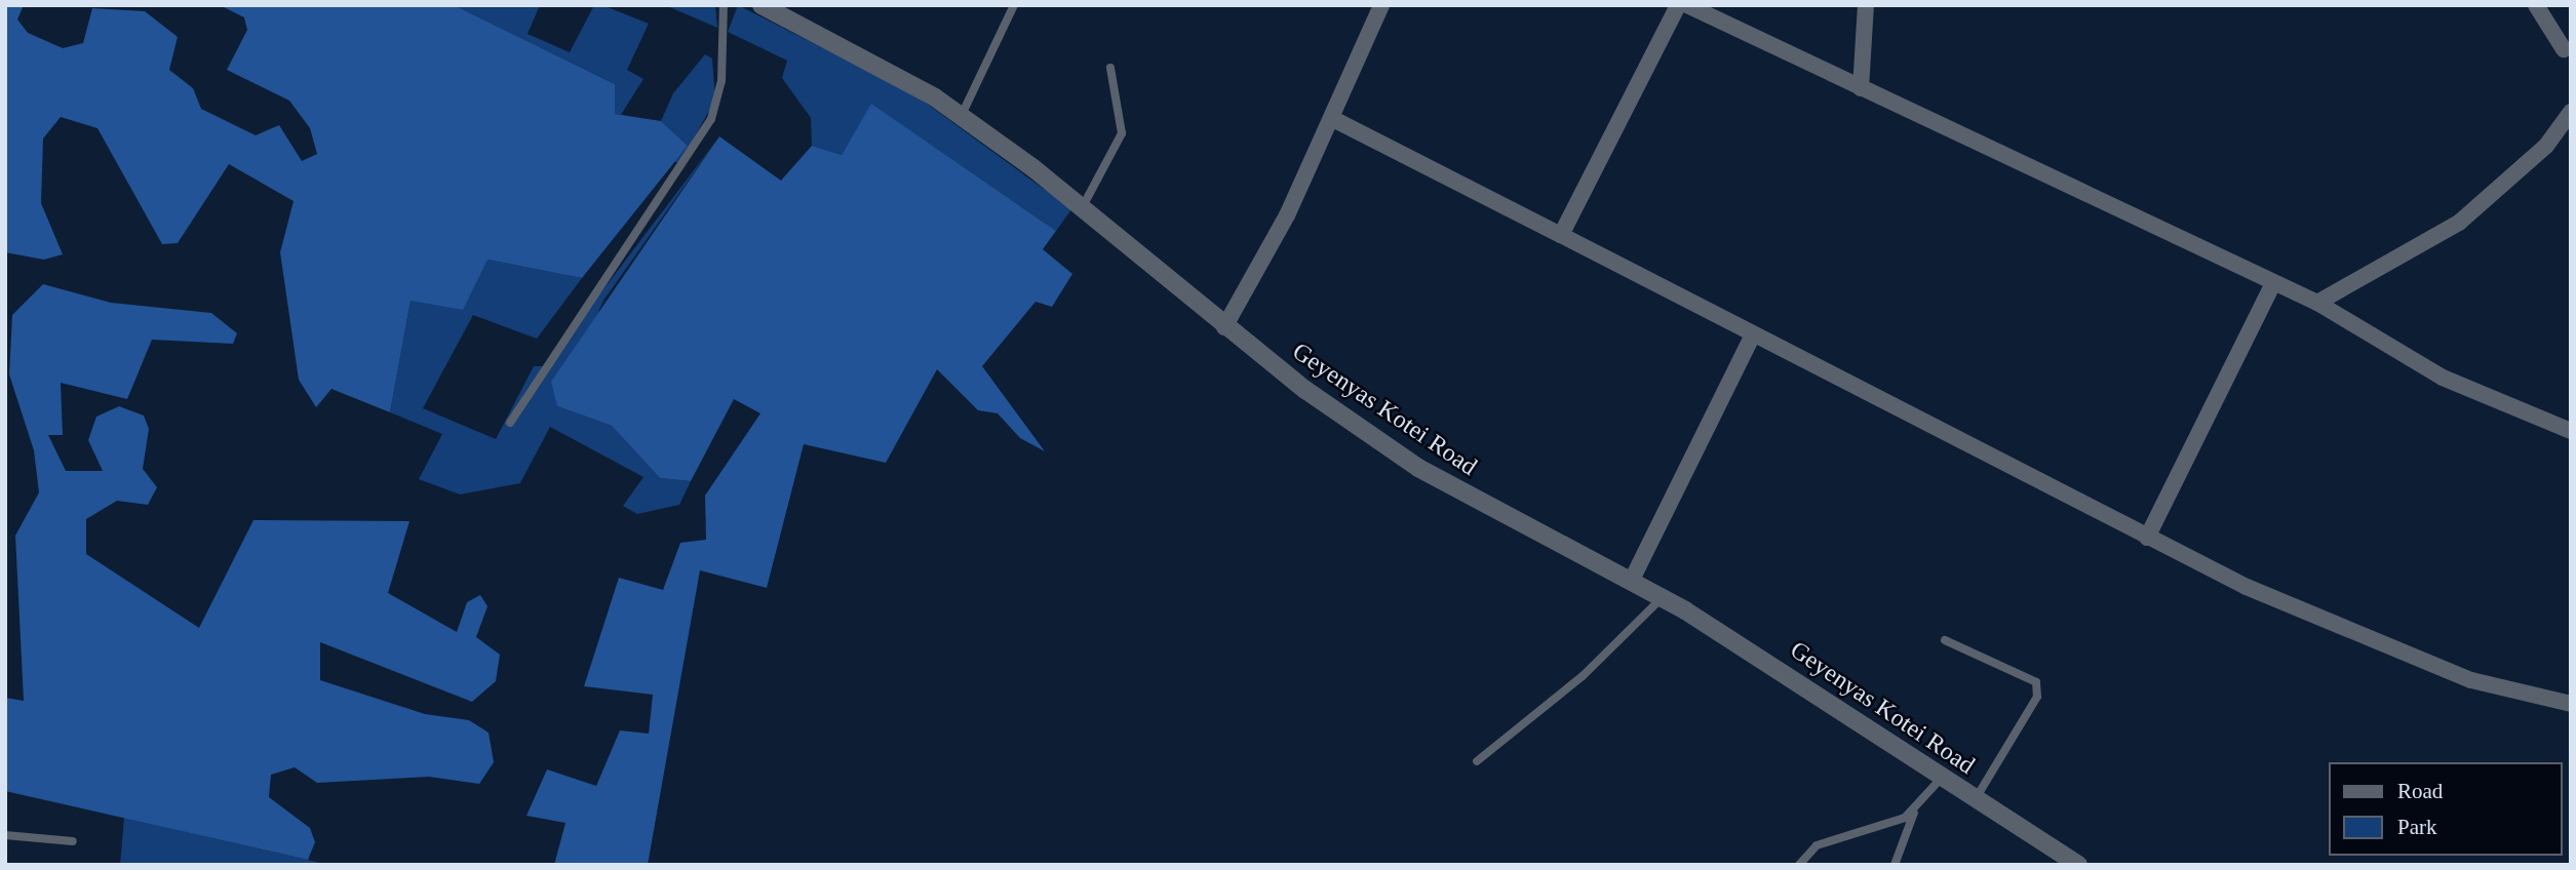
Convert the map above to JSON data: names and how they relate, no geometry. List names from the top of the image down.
{
  "streets": {
    "street": ["Geyenyas Kotei Road"]
  },
  "legend": ["Road", "Park"]
}
